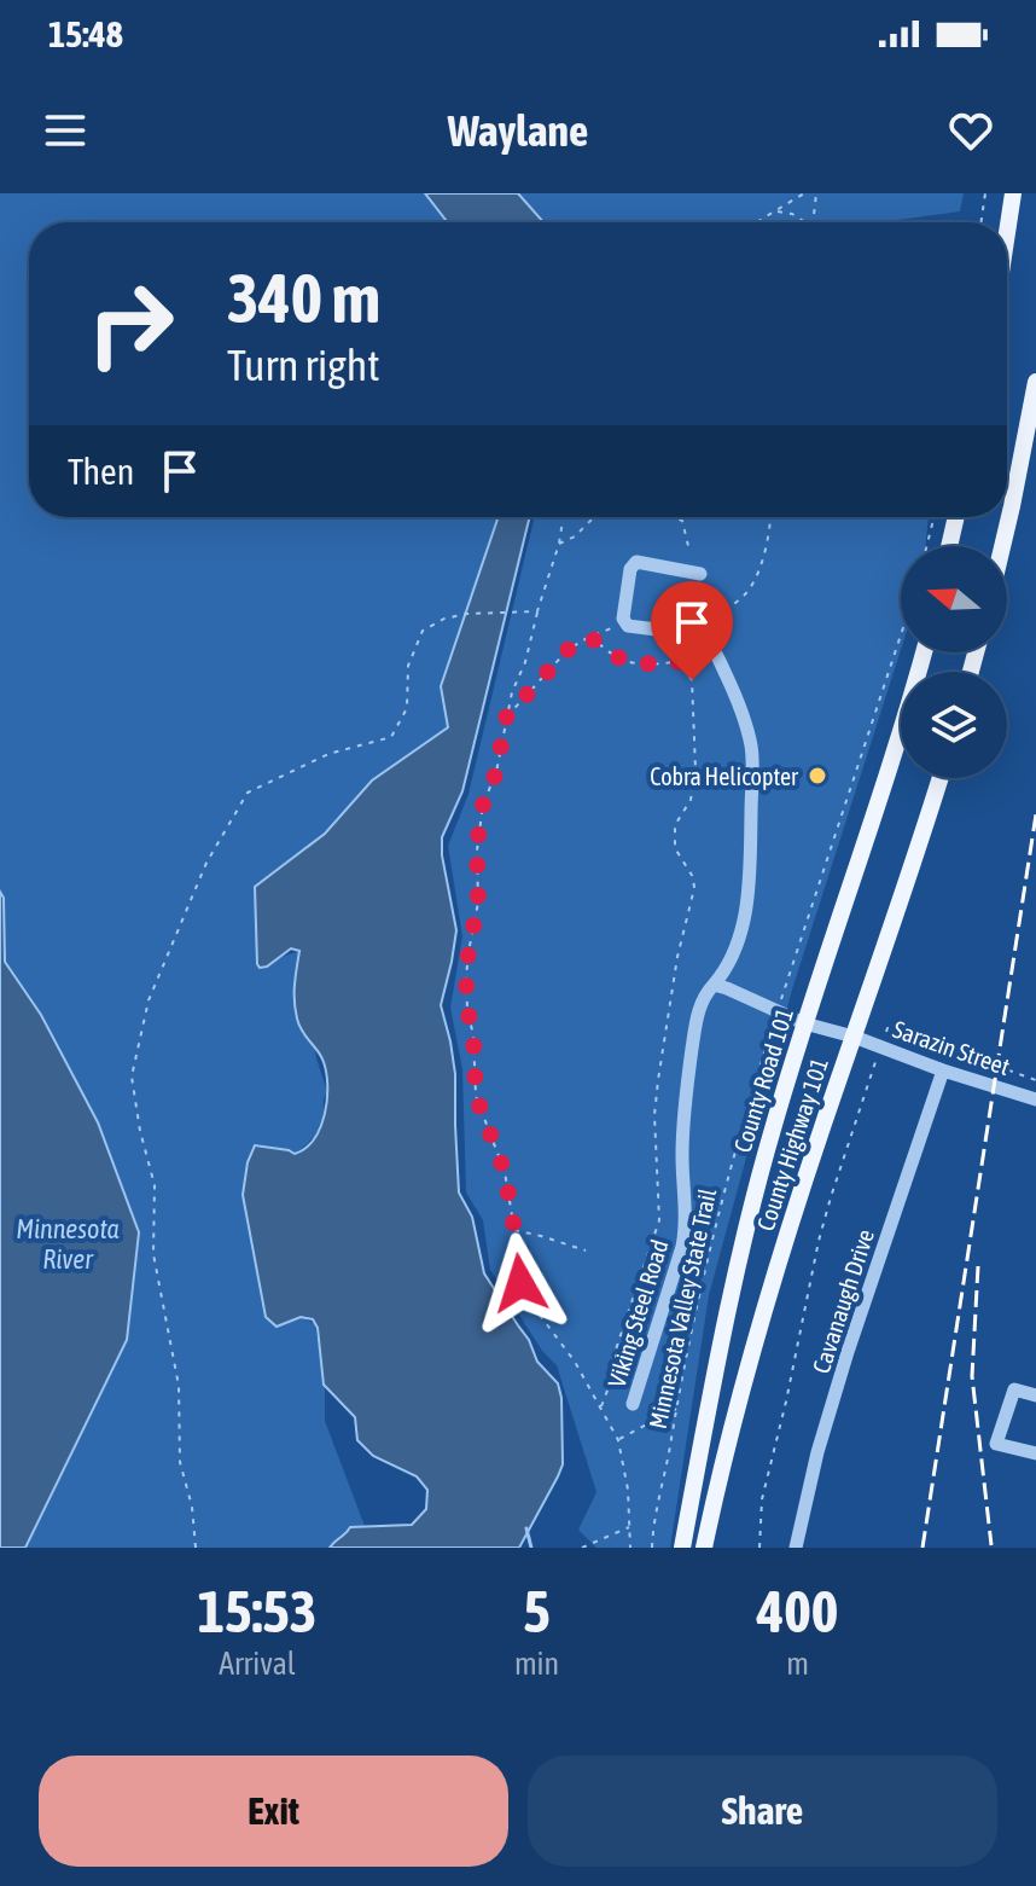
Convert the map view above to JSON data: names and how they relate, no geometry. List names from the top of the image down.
{
  "streets": {
    "main road": ["County Road 101", "County Highway 101"],
    "street": ["Sarazin Street", "Cavanaugh Drive", "Viking Steel Road"],
    "path": ["Minnesota Valley State Trail"]
  },
  "crossings": [
    ["Sarazin Street", "County Highway 101"],
    ["Sarazin Street", "Cavanaugh Drive"]
  ],
  "water": ["Minnesota River"],
  "places": ["Cobra Helicopter"],
  "north": "left",
  "page": {
    "status": "15:48",
    "header": "Waylane",
    "turn": ["340 m", "Turn right"],
    "then": "Then",
    "eta": [
      "15:53",
      "Arrival",
      "5",
      "min",
      "400",
      "m"
    ],
    "buttons": ["Exit", "Share"]
  }
}
